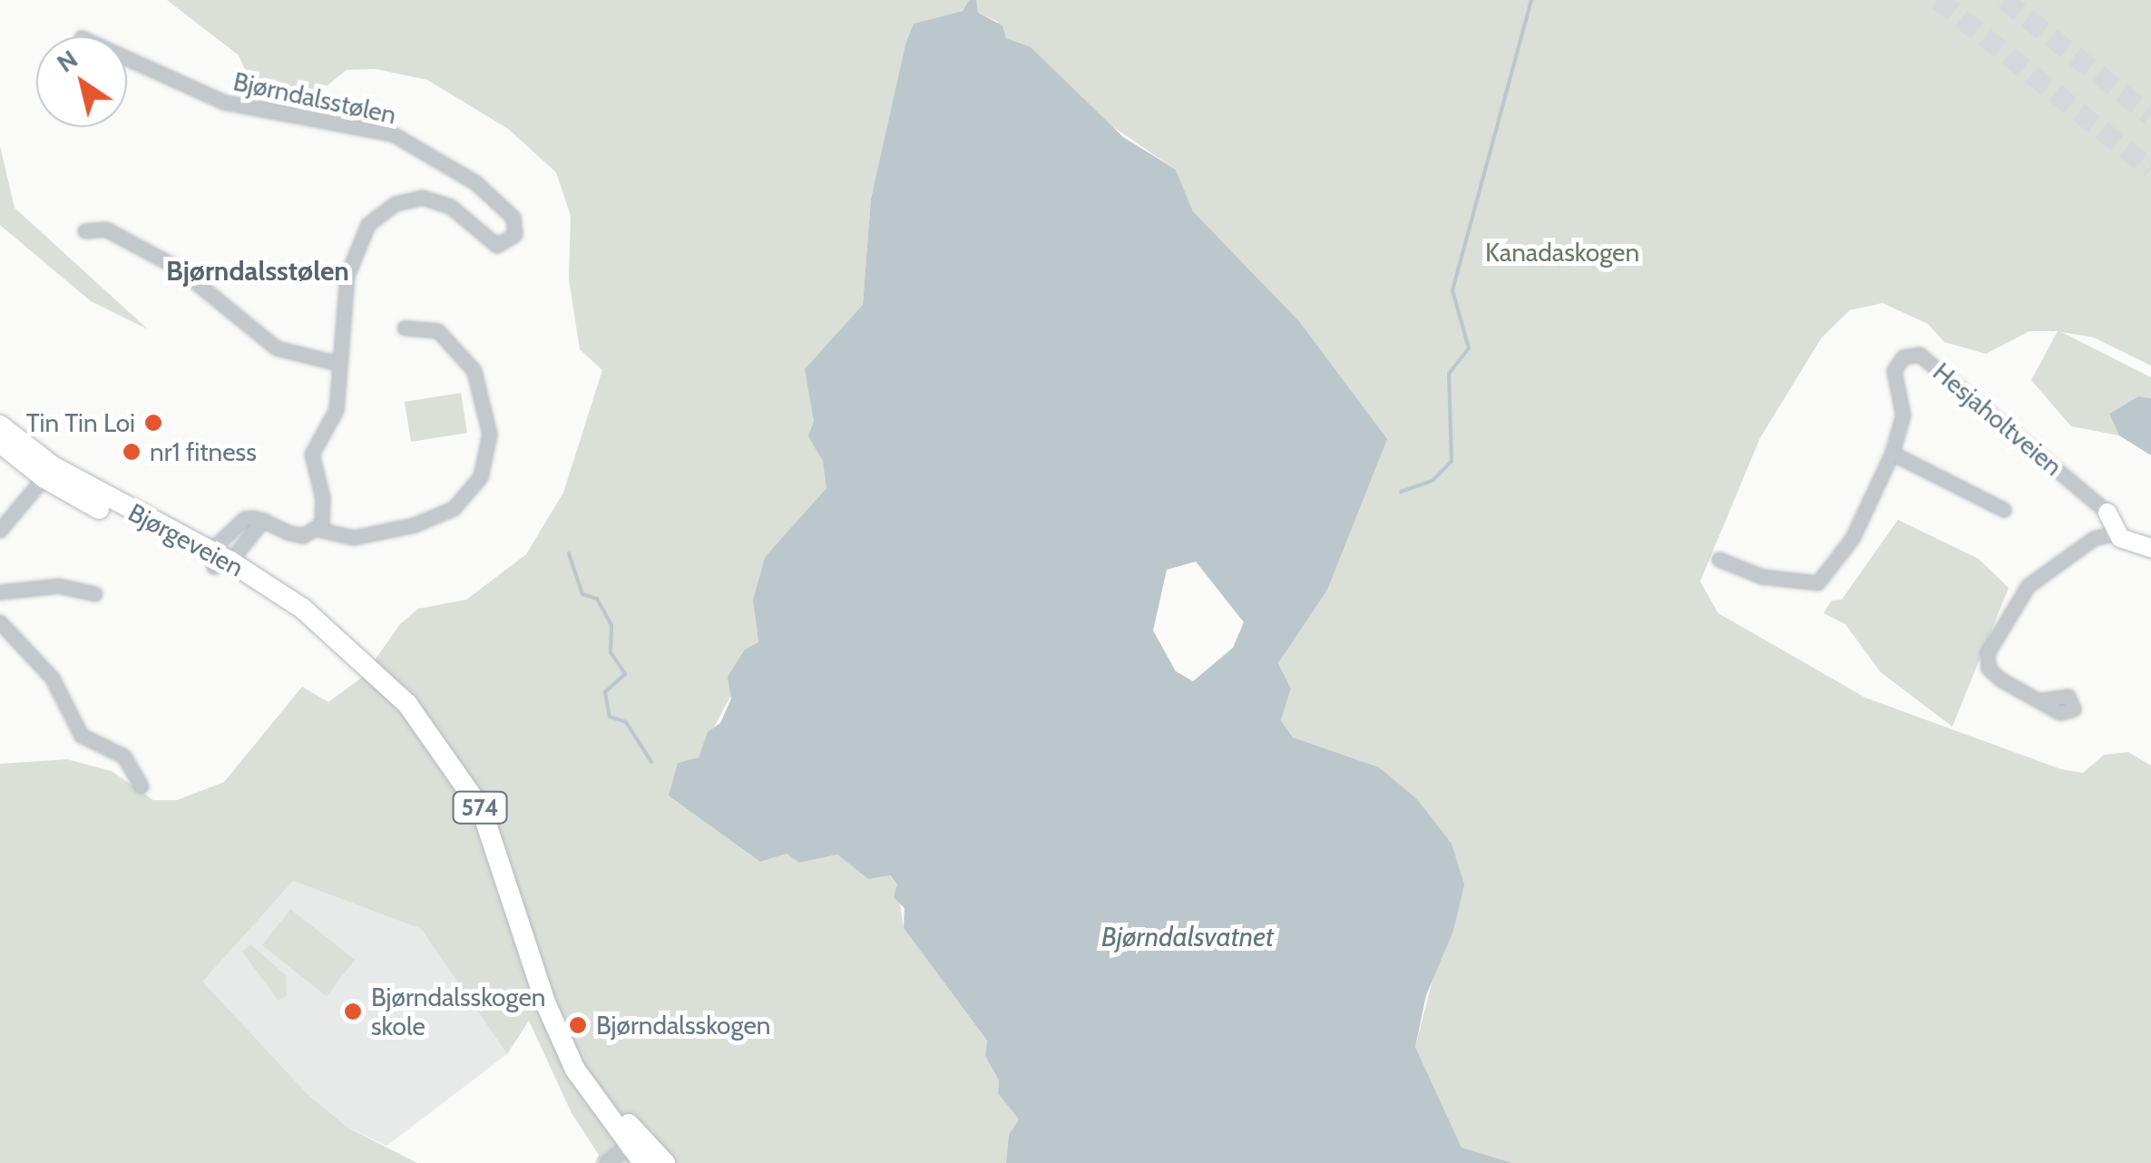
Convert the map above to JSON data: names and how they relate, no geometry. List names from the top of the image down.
{
  "streets": {
    "main road": ["Hesjaholtveien", "Bjørgeveien", "574"],
    "street": ["Bjørndalsstølen"]
  },
  "districts": ["Bjørndalsstølen"],
  "water": ["Bjørndalsvatnet"],
  "parks": ["Kanadaskogen"],
  "places": [
    "Tin Tin Loi",
    "nr1 fitness",
    "Bjørndalsskogen skole",
    "Bjørndalsskogen"
  ],
  "north": "top left"
}
